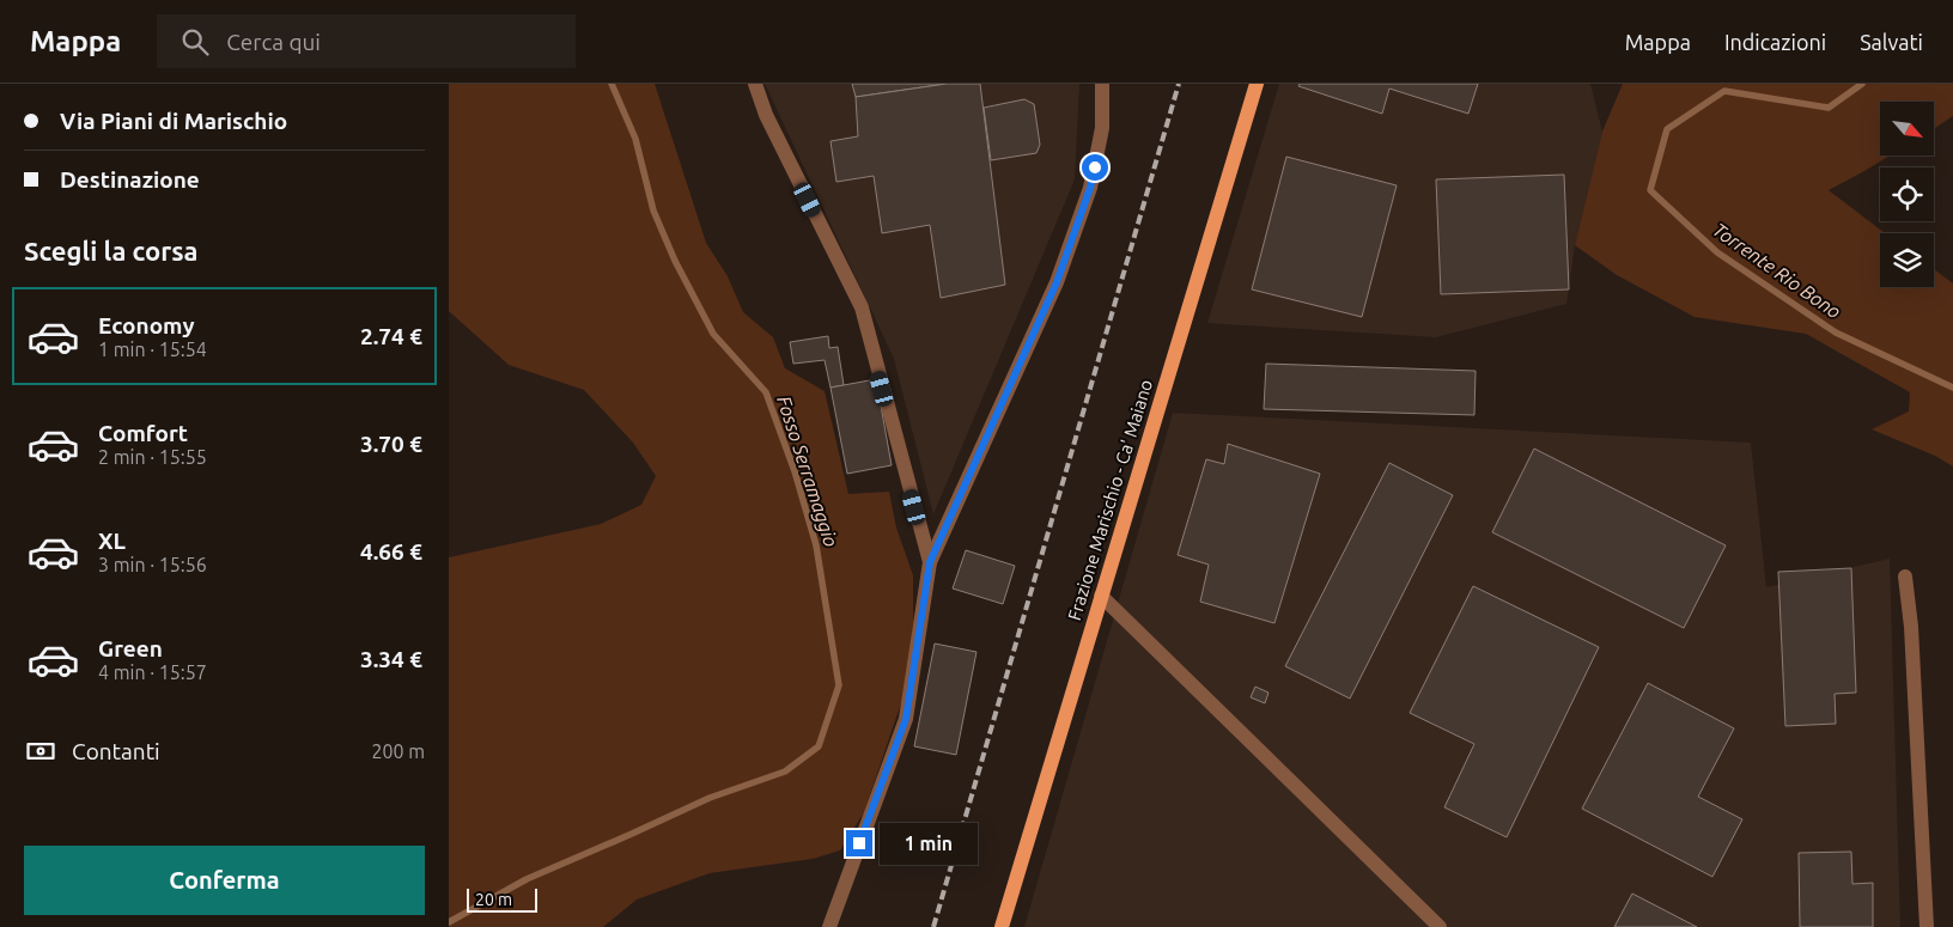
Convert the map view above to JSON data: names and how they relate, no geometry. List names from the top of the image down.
{
  "streets": {
    "main road": ["Frazione Marischio - Ca' Maiano"]
  },
  "water": ["Torrente Rio Bono", "Fosso Serramaggio"],
  "scale_bar": "20 m",
  "north": "bottom right",
  "page": {
    "header": "Mappa",
    "search": "Cerca qui",
    "nav": ["Mappa", "Indicazioni", "Salvati"],
    "banner": ["Via Piani di Marischio", "Destinazione"],
    "heading": "Scegli la corsa",
    "list": [
      {
        "name": "Economy",
        "note": "1 min · 15:54",
        "value": "2.74 €"
      },
      {
        "name": "Comfort",
        "note": "2 min · 15:55",
        "value": "3.70 €"
      },
      {
        "name": "XL",
        "note": "3 min · 15:56",
        "value": "4.66 €"
      },
      {
        "name": "Green",
        "note": "4 min · 15:57",
        "value": "3.34 €"
      }
    ],
    "pay": ["Contanti", "200 m"],
    "bubble": "1 min",
    "buttons": "Conferma",
    "scale": "20 m"
  }
}
